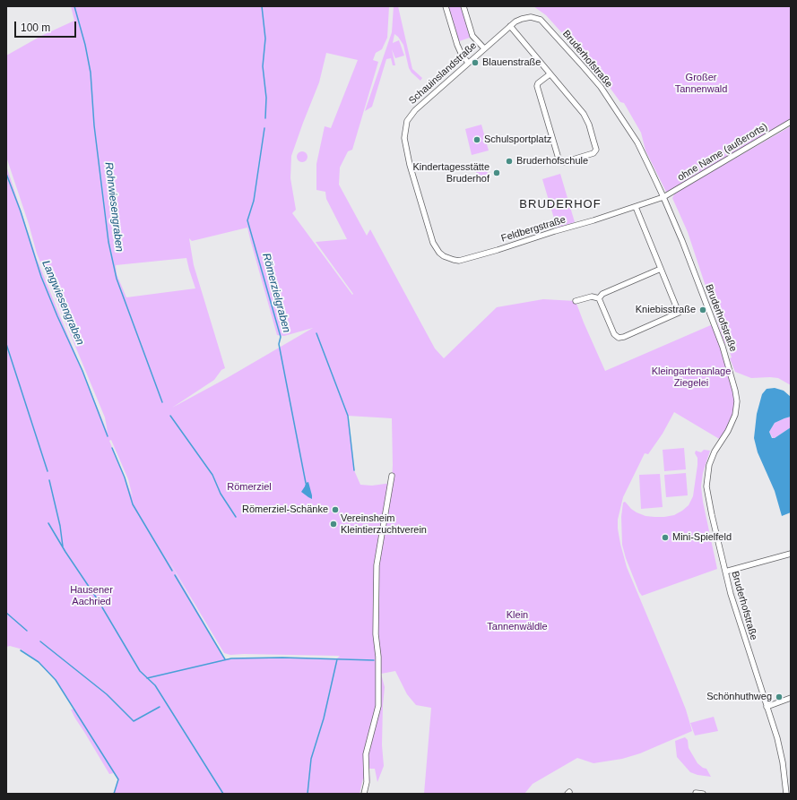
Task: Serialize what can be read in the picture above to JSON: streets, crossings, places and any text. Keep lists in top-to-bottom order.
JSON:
{
  "streets": {
    "street": [
      "Bruderhofstraße",
      "Schauinslandstraße",
      "ohne Name (außerorts)",
      "Feldbergstraße"
    ]
  },
  "crossings": [
    ["Bruderhofstraße", "Schauinslandstraße"],
    ["Bruderhofstraße", "ohne Name (außerorts)"],
    ["Bruderhofstraße", "Feldbergstraße"],
    ["Schauinslandstraße", "Feldbergstraße"],
    ["ohne Name (außerorts)", "Feldbergstraße"]
  ],
  "districts": ["BRUDERHOF"],
  "water": ["Rohrwiesengraben", "Römerzielgraben", "Langwiesengraben"],
  "parks": [
    "Großer Tannenwald",
    "Kleingartenanlage Ziegelei",
    "Römerziel",
    "Hausener Aachried",
    "Klein Tannenwäldle"
  ],
  "places": [
    "Blauenstraße",
    "Schulsportplatz",
    "Bruderhofschule",
    "Kindertagesstätte Bruderhof",
    "Kniebisstraße",
    "Römerziel-Schänke",
    "Vereinsheim Kleintierzuchtverein",
    "Mini-Spielfeld",
    "Schönhuthweg"
  ],
  "scale_bar": "100 m"
}
